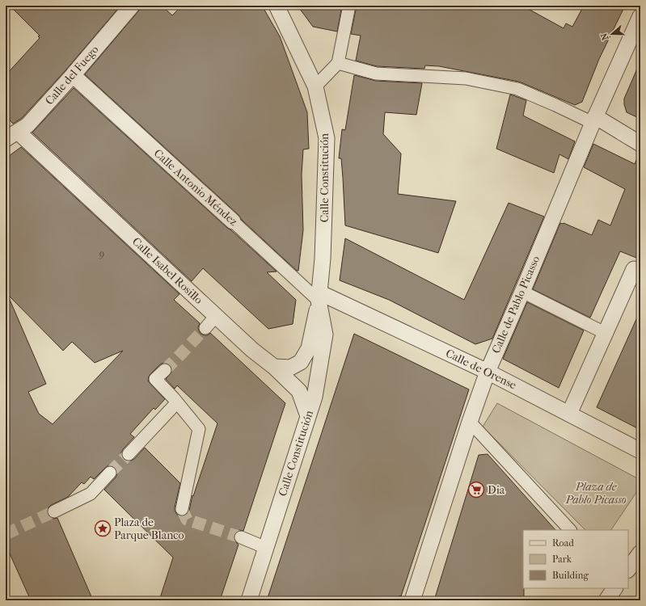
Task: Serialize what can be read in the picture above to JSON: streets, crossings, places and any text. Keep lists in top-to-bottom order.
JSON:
{
  "streets": {
    "street": [
      "Calle del Fuego",
      "Calle Constitución",
      "Calle Antonio Méndez",
      "Calle Isabel Rosillo",
      "Calle de Pablo Picasso",
      "Calle de Orense"
    ]
  },
  "crossings": [
    ["Calle del Fuego", "Calle Antonio Méndez"],
    ["Calle del Fuego", "Calle Isabel Rosillo"],
    ["Calle Constitución", "Calle Antonio Méndez"],
    ["Calle Constitución", "Calle Isabel Rosillo"],
    ["Calle Constitución", "Calle de Orense"],
    ["Calle Antonio Méndez", "Calle de Orense"],
    ["Calle de Pablo Picasso", "Calle de Orense"]
  ],
  "parks": ["Plaza de Pablo Picasso"],
  "places": {
    "supermarket": ["Dia"],
    "place": ["Plaza de Parque Blanco"]
  },
  "house_numbers": ["9"],
  "legend": ["Road", "Park", "Building"],
  "north": "left"
}
